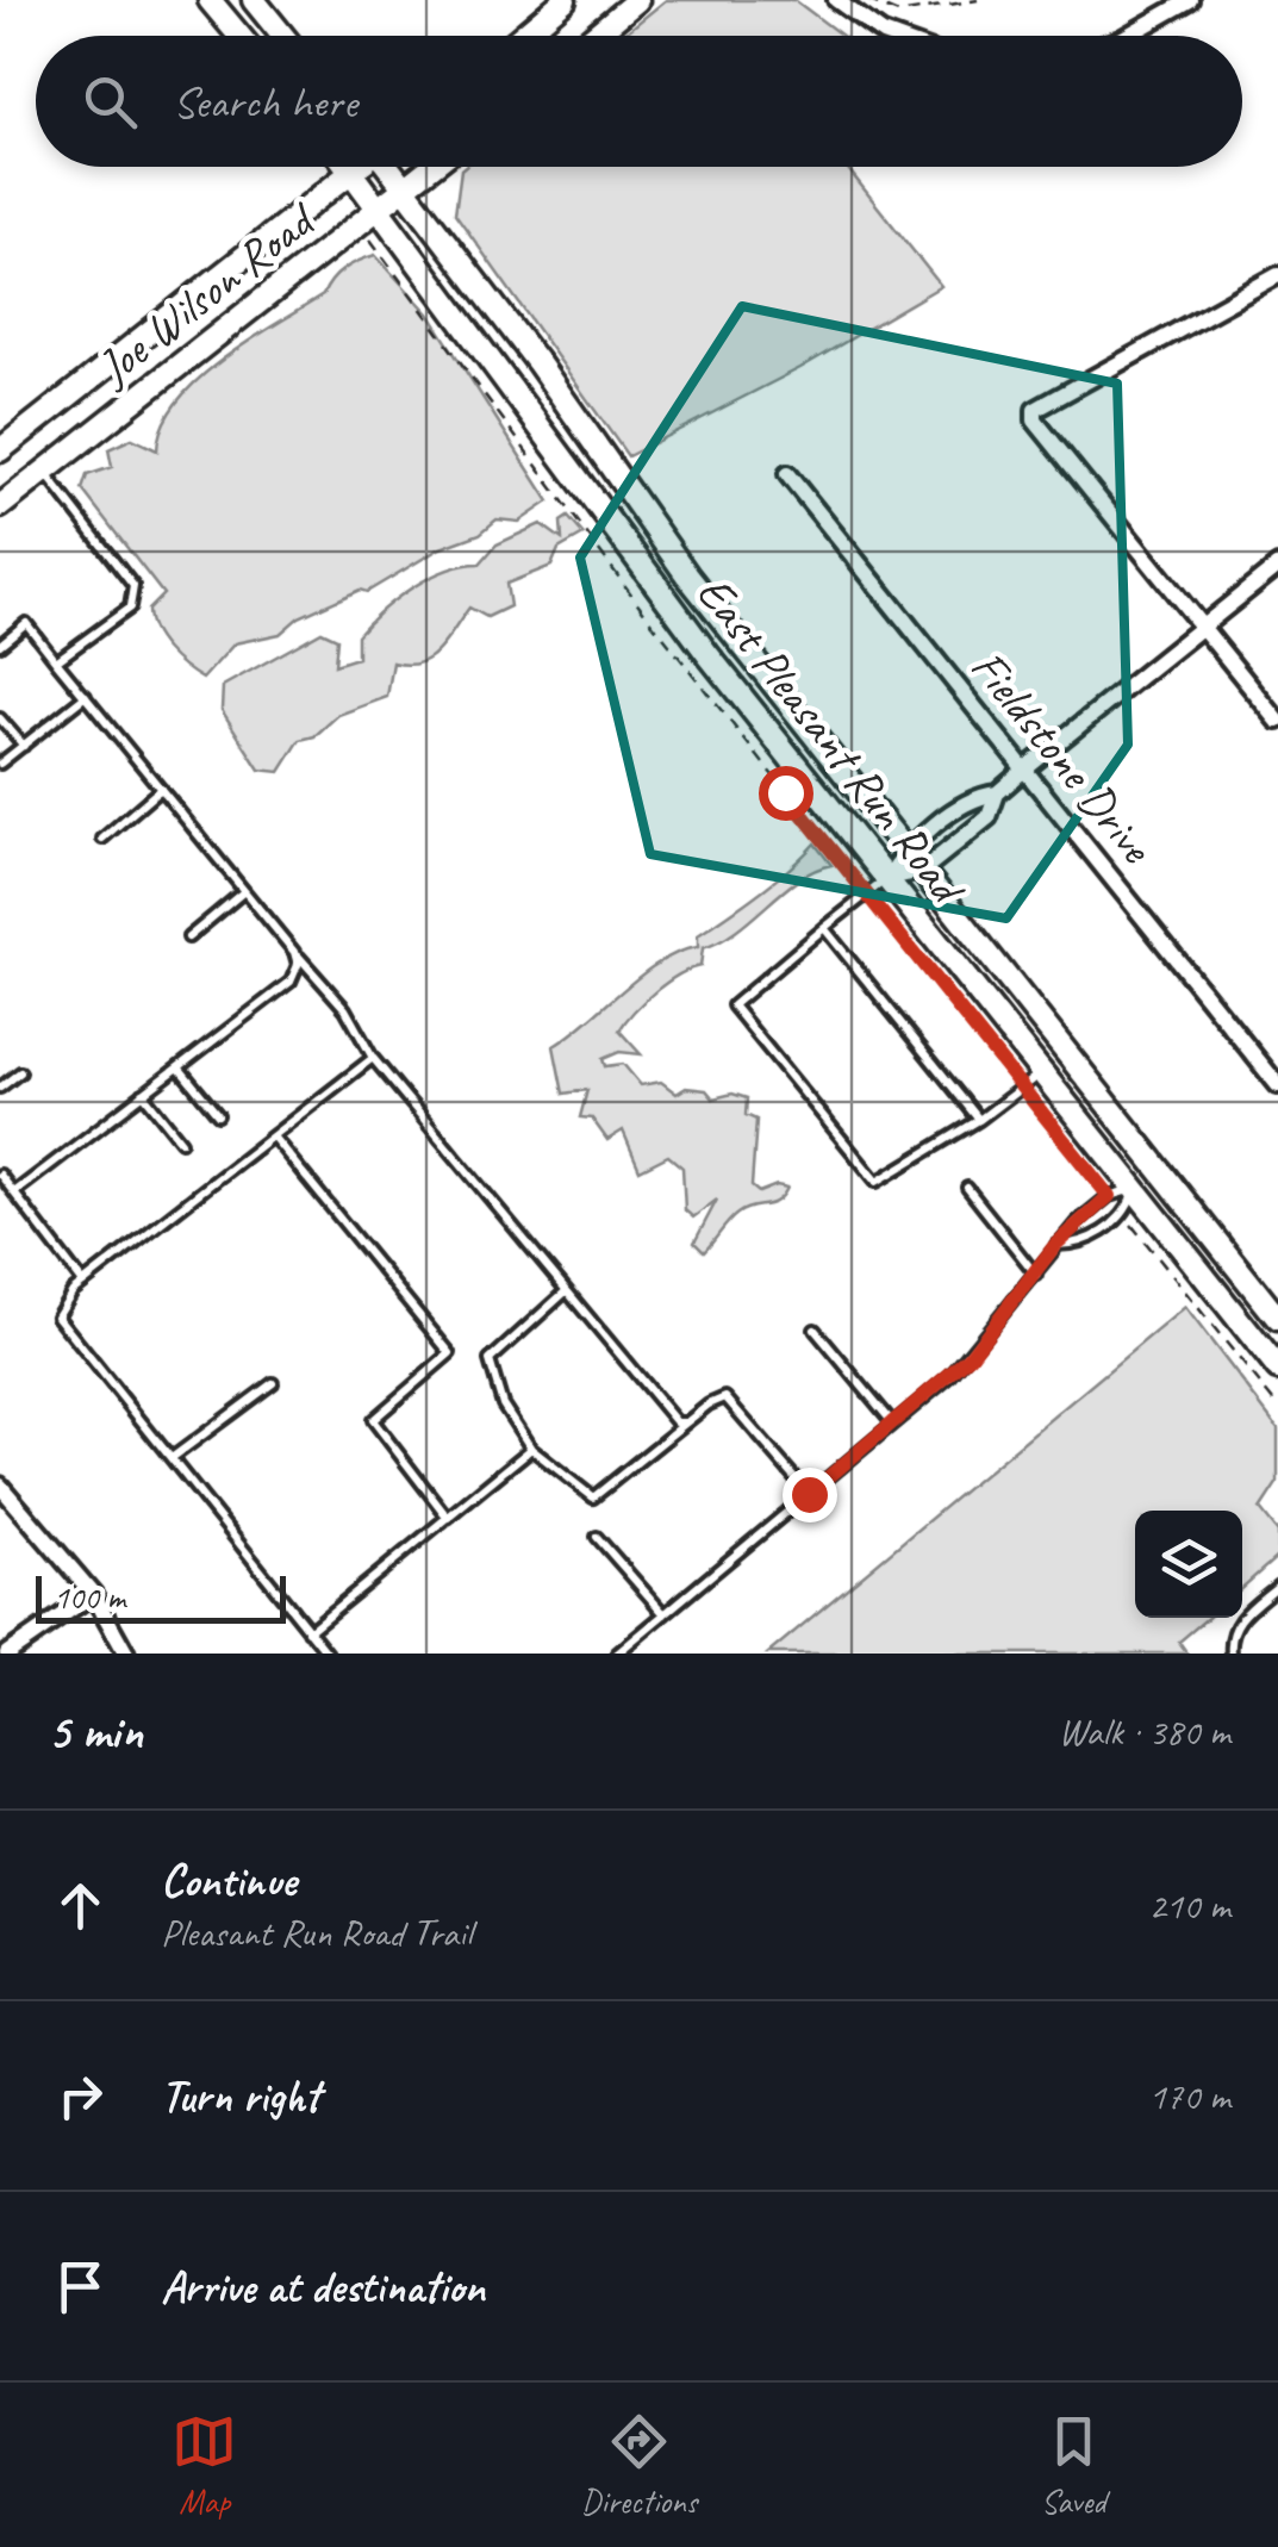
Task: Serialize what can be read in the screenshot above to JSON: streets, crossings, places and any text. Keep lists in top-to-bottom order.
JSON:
{
  "streets": {
    "main road": ["Joe Wilson Road", "East Pleasant Run Road"],
    "street": ["Fieldstone Drive"]
  },
  "crossings": [
    ["Joe Wilson Road", "East Pleasant Run Road"]
  ],
  "scale_bar": "100 m",
  "page": {
    "search": "Search here",
    "scale": "100 m",
    "heading": ["5 min", "Walk · 380 m"],
    "list": [
      ["Continue", "Pleasant Run Road Trail", "210 m"],
      ["Turn right", "170 m"],
      "Arrive at destination"
    ],
    "nav": ["Map", "Directions", "Saved"]
  }
}
